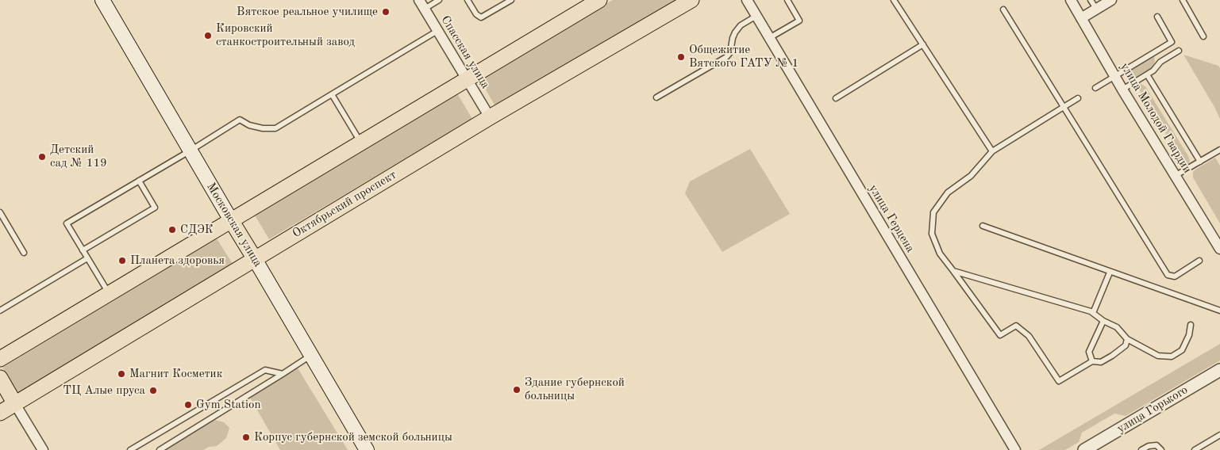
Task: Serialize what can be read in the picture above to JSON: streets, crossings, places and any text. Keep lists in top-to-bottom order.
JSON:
{
  "streets": {
    "main road": ["Октябрьский проспект", "Московская улица"],
    "street": [
      "Спасская улица",
      "улица Молодой Гвардии",
      "улица Герцена",
      "улица Горького"
    ]
  },
  "crossings": [
    ["Спасская улица", "Октябрьский проспект"],
    ["Октябрьский проспект", "Московская улица"]
  ],
  "places": [
    "Вятское реальное училище",
    "Кировский станкостроительный завод",
    "Общежитие Вятского ГАТУ № 1",
    "Детский сад № 119",
    "СДЭК",
    "Планета здоровья",
    "Магнит Косметик",
    "Здание губернской больницы",
    "ТЦ Алые пруса",
    "Gym Station",
    "Корпус губернской земской больницы"
  ]
}
